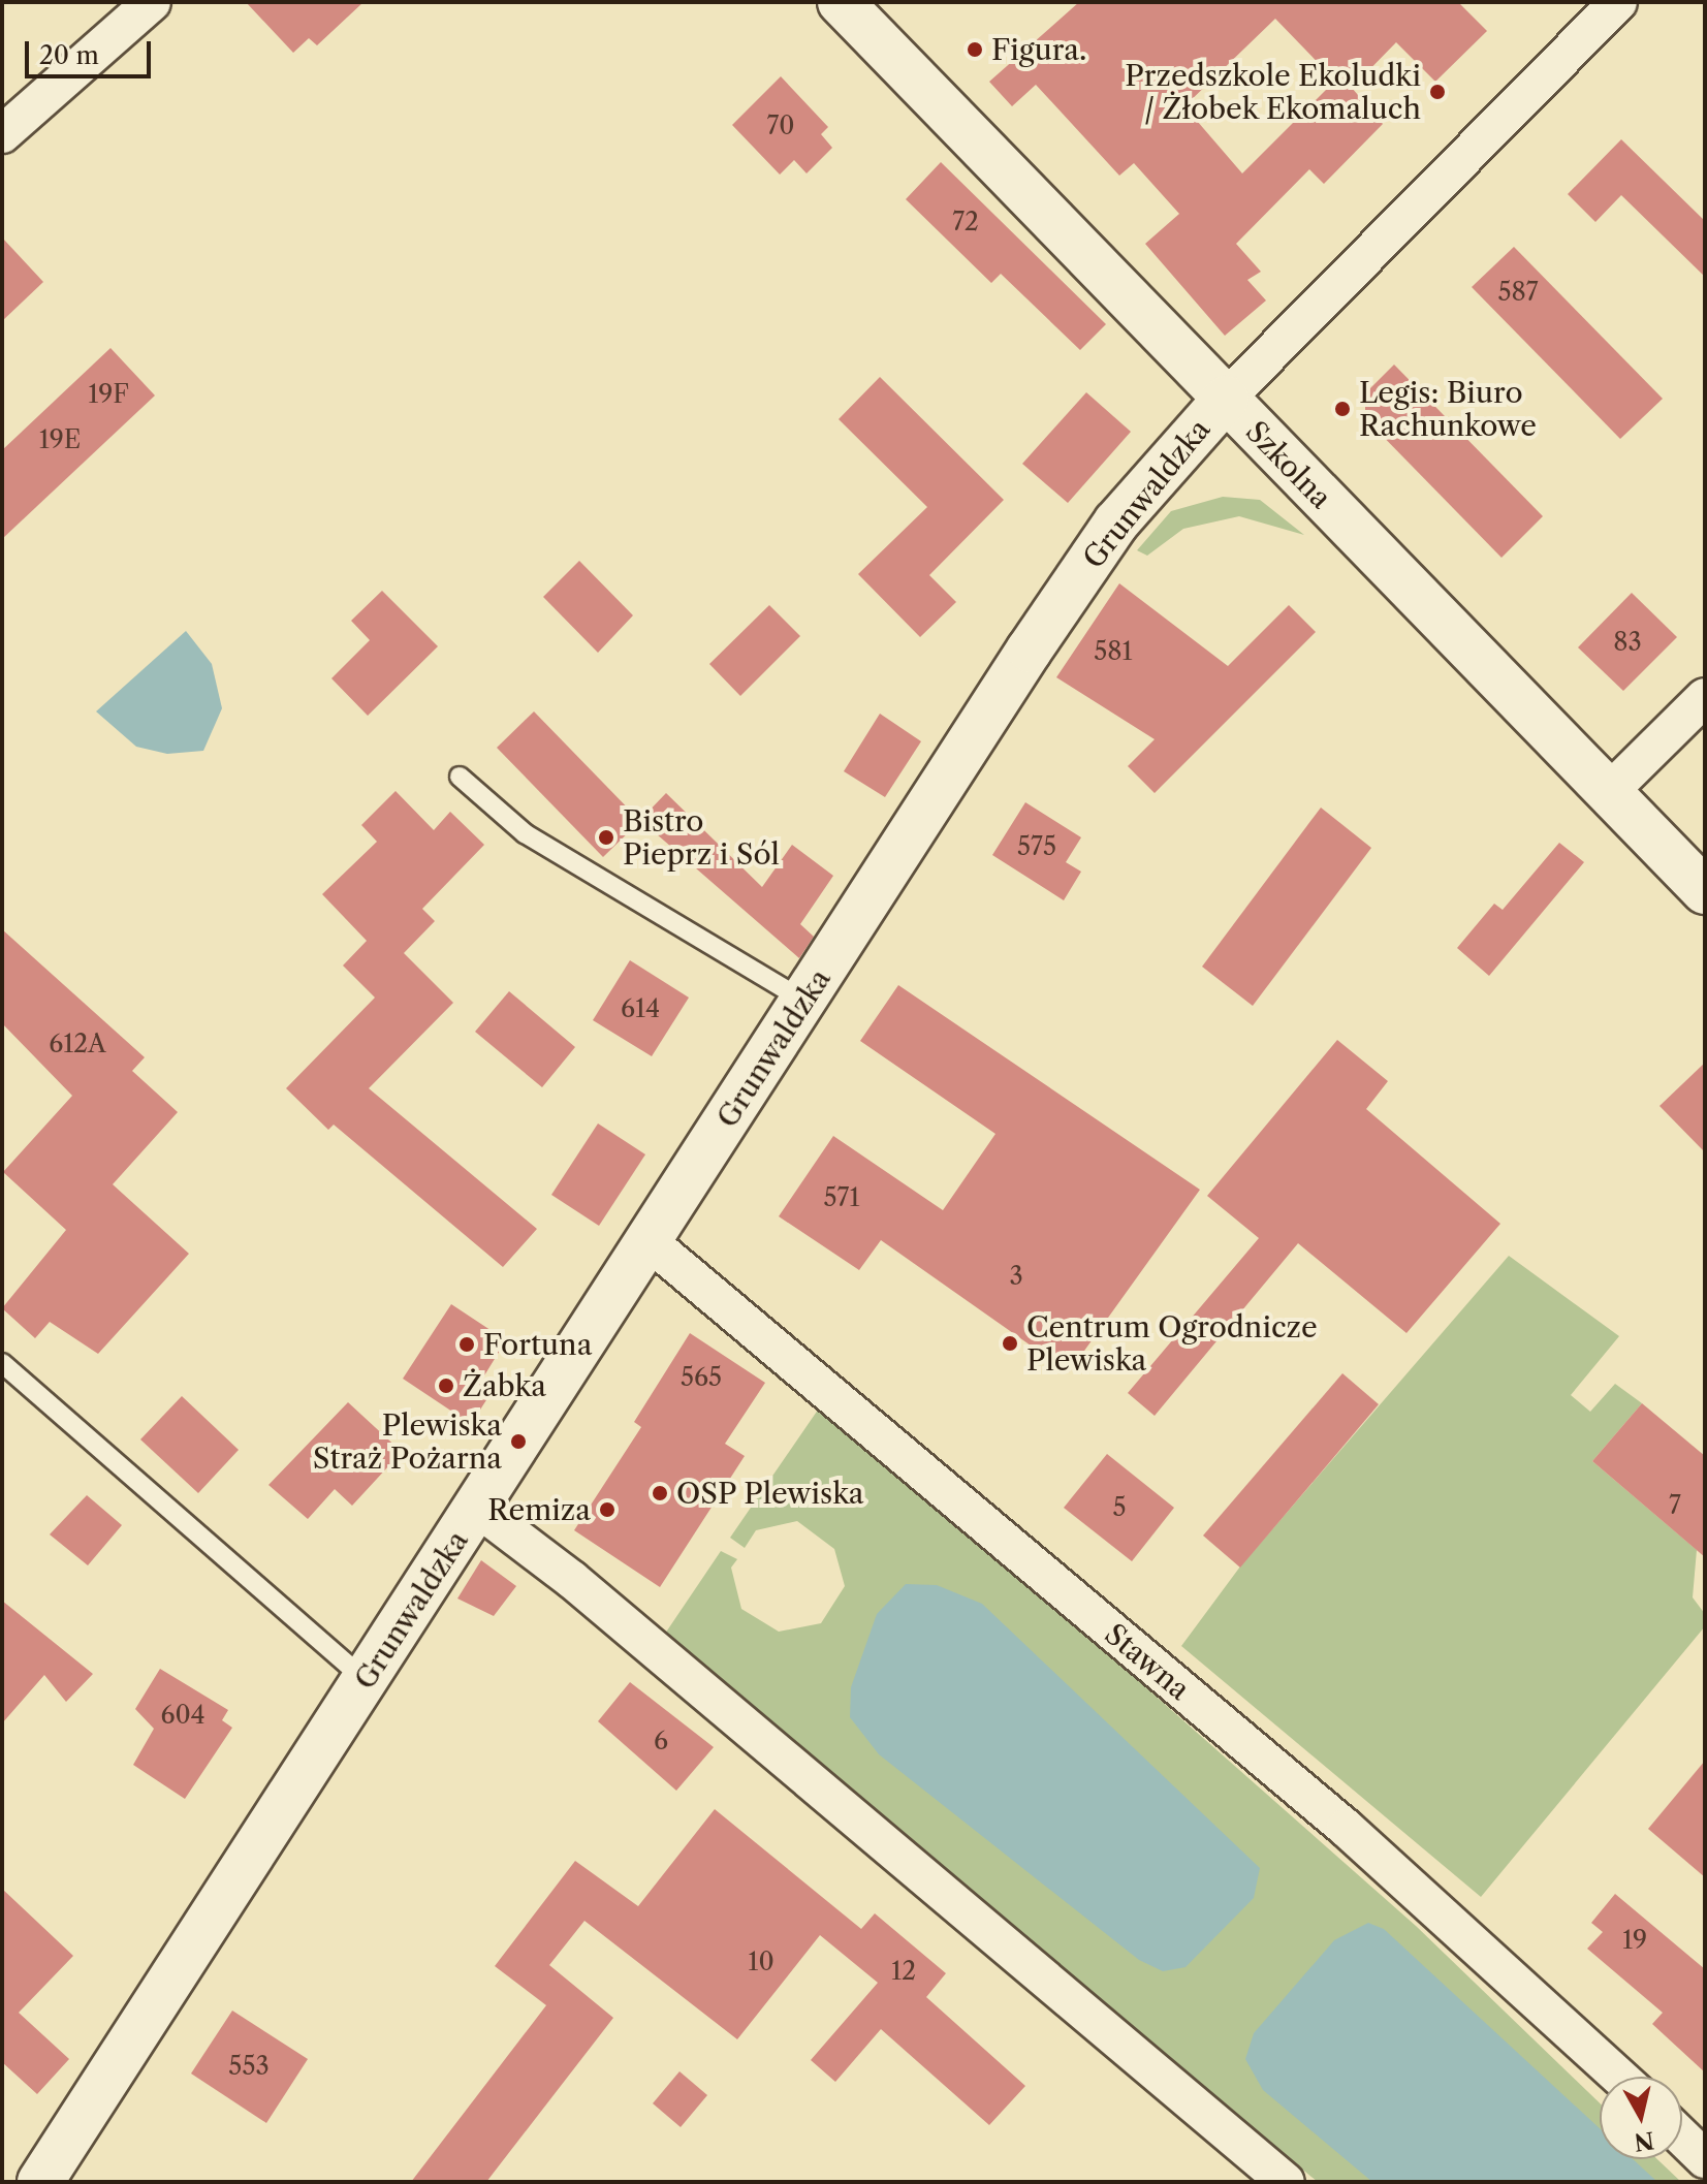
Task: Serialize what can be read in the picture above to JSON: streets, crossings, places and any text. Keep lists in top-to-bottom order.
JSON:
{
  "streets": {
    "street": ["Szkolna", "Grunwaldzka", "Stawna"]
  },
  "crossings": [
    ["Szkolna", "Grunwaldzka"],
    ["Grunwaldzka", "Stawna"]
  ],
  "places": [
    "Figura.",
    "Przedszkole Ekoludki / Żłobek Ekomaluch",
    "Legis: Biuro Rachunkowe",
    "Bistro Pieprz i Sól",
    "Centrum Ogrodnicze Plewiska",
    "Fortuna",
    "Żabka",
    "Plewiska Straż Pożarna",
    "OSP Plewiska",
    "Remiza"
  ],
  "house_numbers": [
    "70",
    "72",
    "587",
    "19F",
    "19E",
    "83",
    "581",
    "575",
    "614",
    "612A",
    "571",
    "3",
    "565",
    "7",
    "5",
    "604",
    "6",
    "19",
    "10",
    "12",
    "553"
  ],
  "scale_bar": "20 m",
  "north": "bottom"
}
